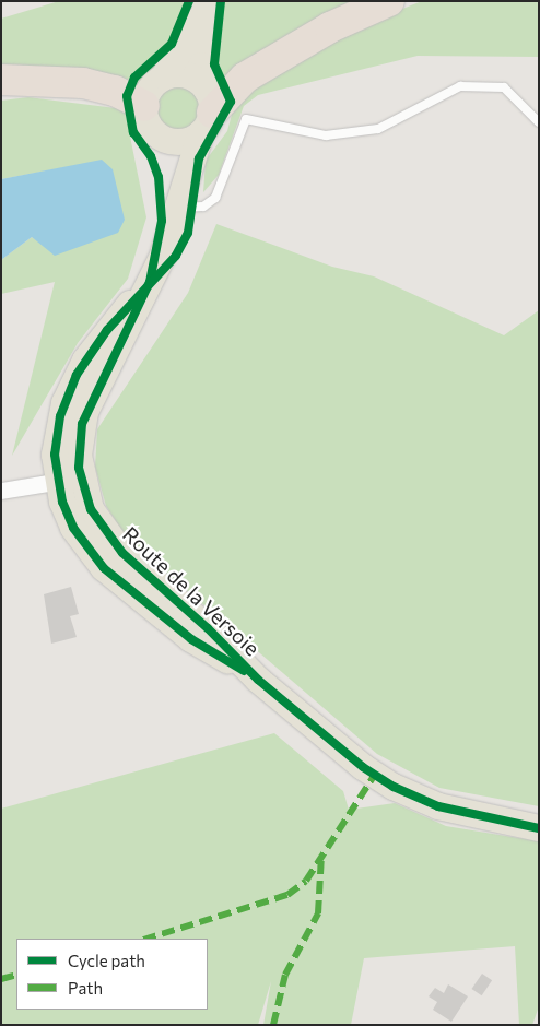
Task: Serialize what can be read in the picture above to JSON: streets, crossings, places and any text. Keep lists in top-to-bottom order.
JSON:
{
  "streets": {
    "main road": ["Route de la Versoie"]
  },
  "legend": ["Cycle path", "Path"]
}
